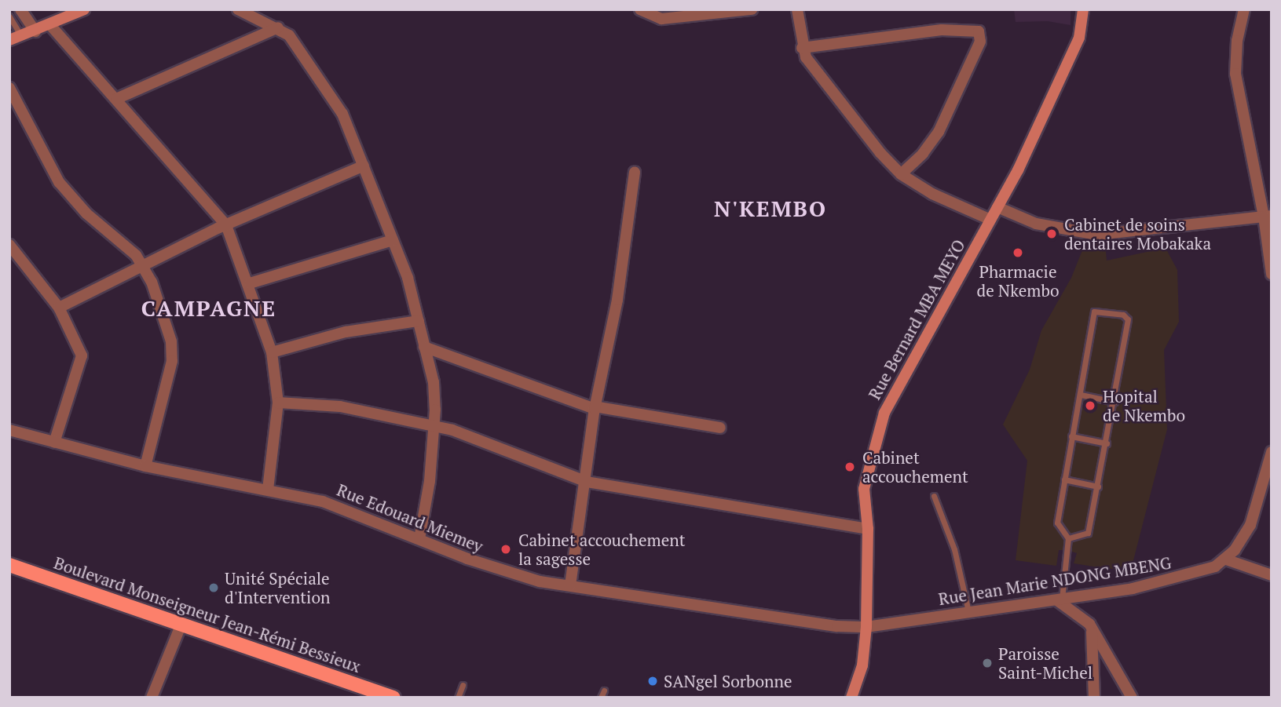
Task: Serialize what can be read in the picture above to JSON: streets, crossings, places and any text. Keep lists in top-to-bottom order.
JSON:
{
  "streets": {
    "main road": ["Rue Bernard MBA MEYO", "Boulevard Monseigneur Jean-Rémi Bessieux"],
    "street": ["Rue Edouard Miemey", "Rue Jean Marie NDONG MBENG"]
  },
  "crossings": [
    ["Rue Bernard MBA MEYO", "Rue Edouard Miemey"],
    ["Rue Bernard MBA MEYO", "Rue Jean Marie NDONG MBENG"],
    ["Rue Edouard Miemey", "Rue Jean Marie NDONG MBENG"]
  ],
  "districts": ["N'KEMBO", "CAMPAGNE"],
  "places": [
    "Cabinet de soins dentaires Mobakaka",
    "Pharmacie de Nkembo",
    "Hopital de Nkembo",
    "Cabinet accouchement",
    "Cabinet accouchement la sagesse",
    "Unité Spéciale d'Intervention",
    "Paroisse Saint-Michel",
    "SANgel Sorbonne"
  ]
}
